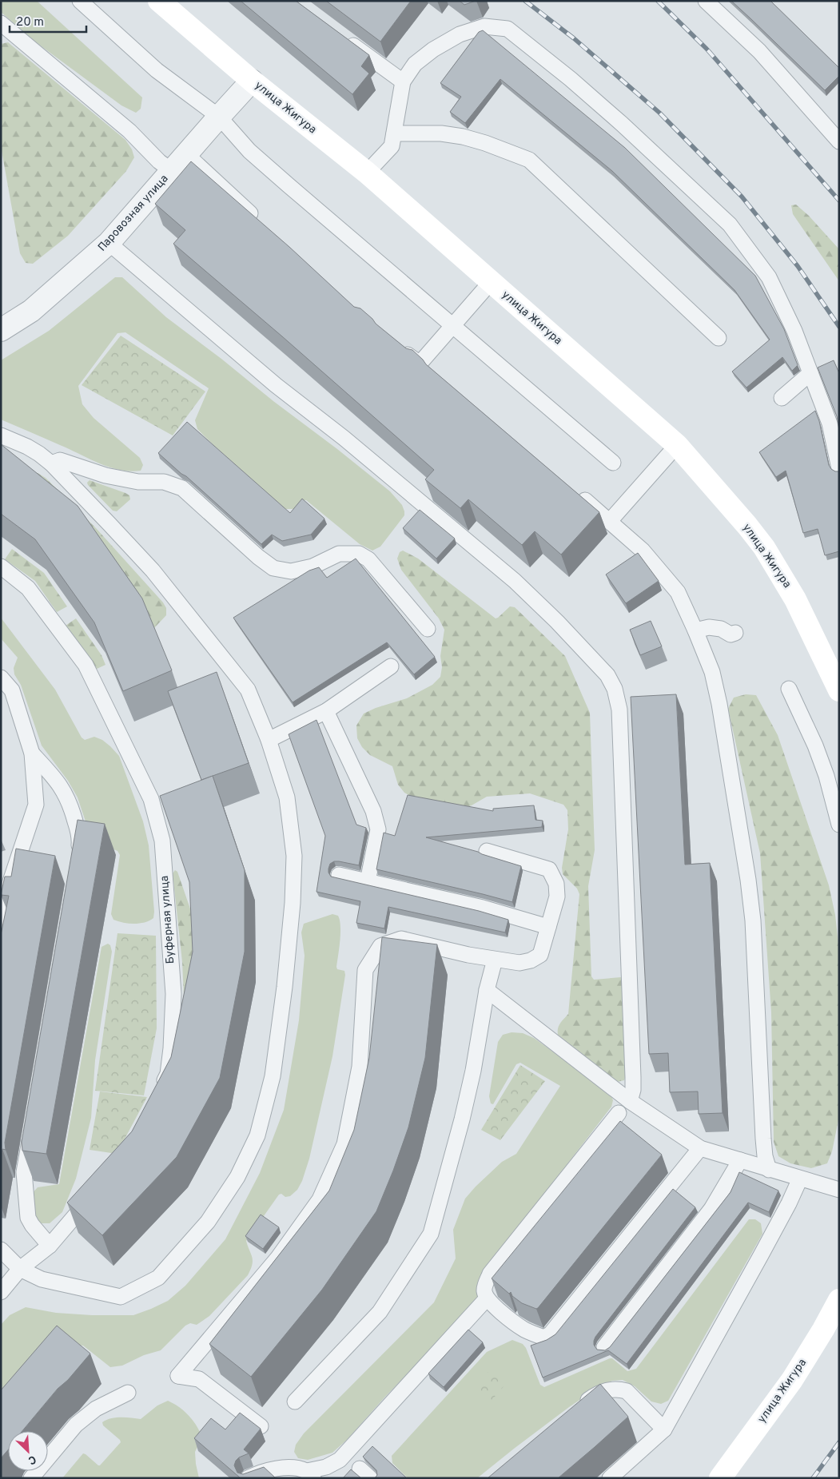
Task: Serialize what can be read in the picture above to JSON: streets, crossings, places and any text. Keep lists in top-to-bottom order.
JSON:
{
  "streets": {
    "main road": ["улица Жигура"],
    "street": ["Паровозная улица"],
    "lane": ["Буферная улица"]
  },
  "crossings": [
    ["улица Жигура", "Паровозная улица"]
  ],
  "scale_bar": "20 m",
  "north": "bottom right"
}
